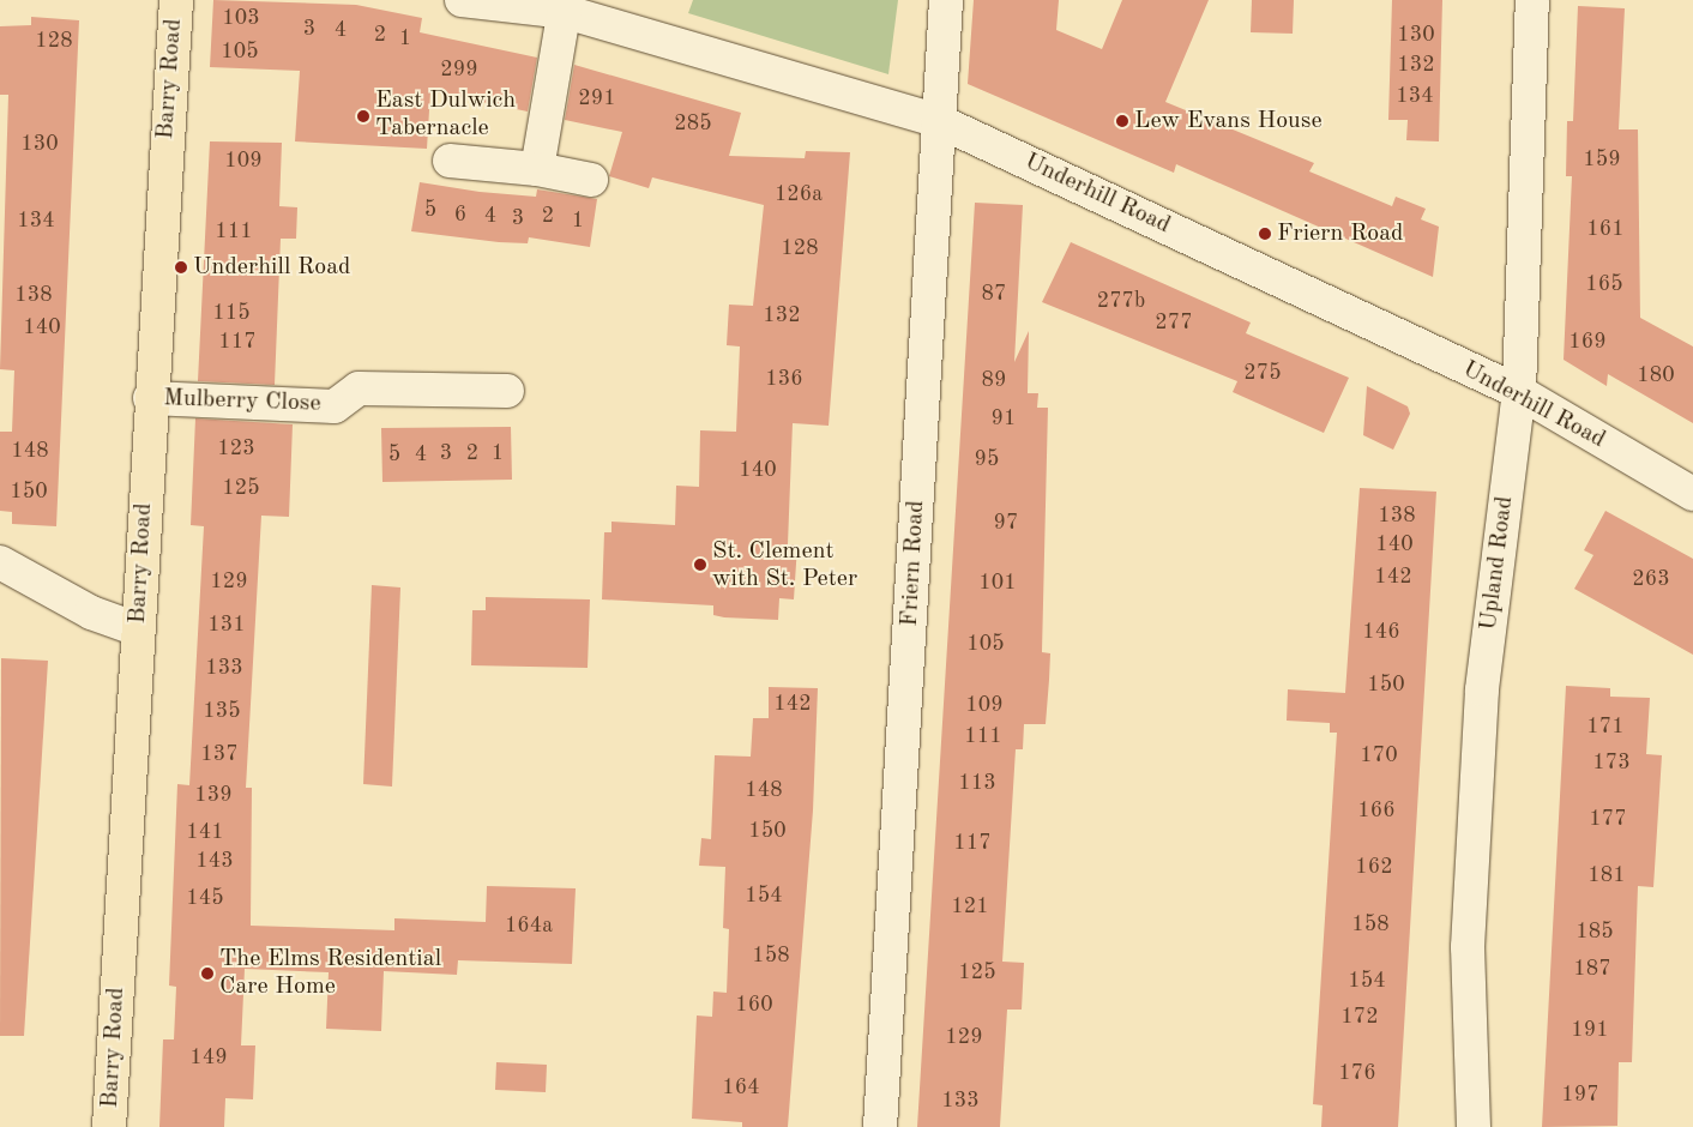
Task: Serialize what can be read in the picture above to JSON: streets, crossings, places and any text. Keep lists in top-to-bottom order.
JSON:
{
  "streets": {
    "main road": ["Barry Road"],
    "street": [
      "Underhill Road",
      "Mulberry Close",
      "Friern Road",
      "Upland Road"
    ]
  },
  "crossings": [
    ["Barry Road", "Mulberry Close"],
    ["Underhill Road", "Friern Road"],
    ["Underhill Road", "Upland Road"]
  ],
  "places": [
    "East Dulwich Tabernacle",
    "Lew Evans House",
    "Friern Road",
    "Underhill Road",
    "St. Clement with St. Peter",
    "The Elms Residential Care Home"
  ],
  "house_numbers": [
    "103",
    "3",
    "4",
    "2",
    "130",
    "1",
    "128",
    "105",
    "132",
    "299",
    "134",
    "291",
    "285",
    "130",
    "159",
    "109",
    "126a",
    "5",
    "6",
    "4",
    "2",
    "3",
    "134",
    "1",
    "161",
    "111",
    "128",
    "165",
    "87",
    "138",
    "277b",
    "115",
    "132",
    "277",
    "140",
    "117",
    "169",
    "275",
    "180",
    "136",
    "89",
    "91",
    "123",
    "148",
    "3",
    "2",
    "1",
    "5",
    "4",
    "95",
    "140",
    "125",
    "150",
    "138",
    "97",
    "140",
    "142",
    "263",
    "129",
    "101",
    "131",
    "146",
    "105",
    "133",
    "150",
    "142",
    "109",
    "135",
    "171",
    "111",
    "137",
    "170",
    "173",
    "113",
    "148",
    "139",
    "166",
    "177",
    "150",
    "141",
    "117",
    "143",
    "162",
    "181",
    "154",
    "145",
    "121",
    "158",
    "164a",
    "185",
    "158",
    "187",
    "125",
    "154",
    "160",
    "172",
    "191",
    "129",
    "149",
    "176",
    "164",
    "197",
    "133"
  ]
}
